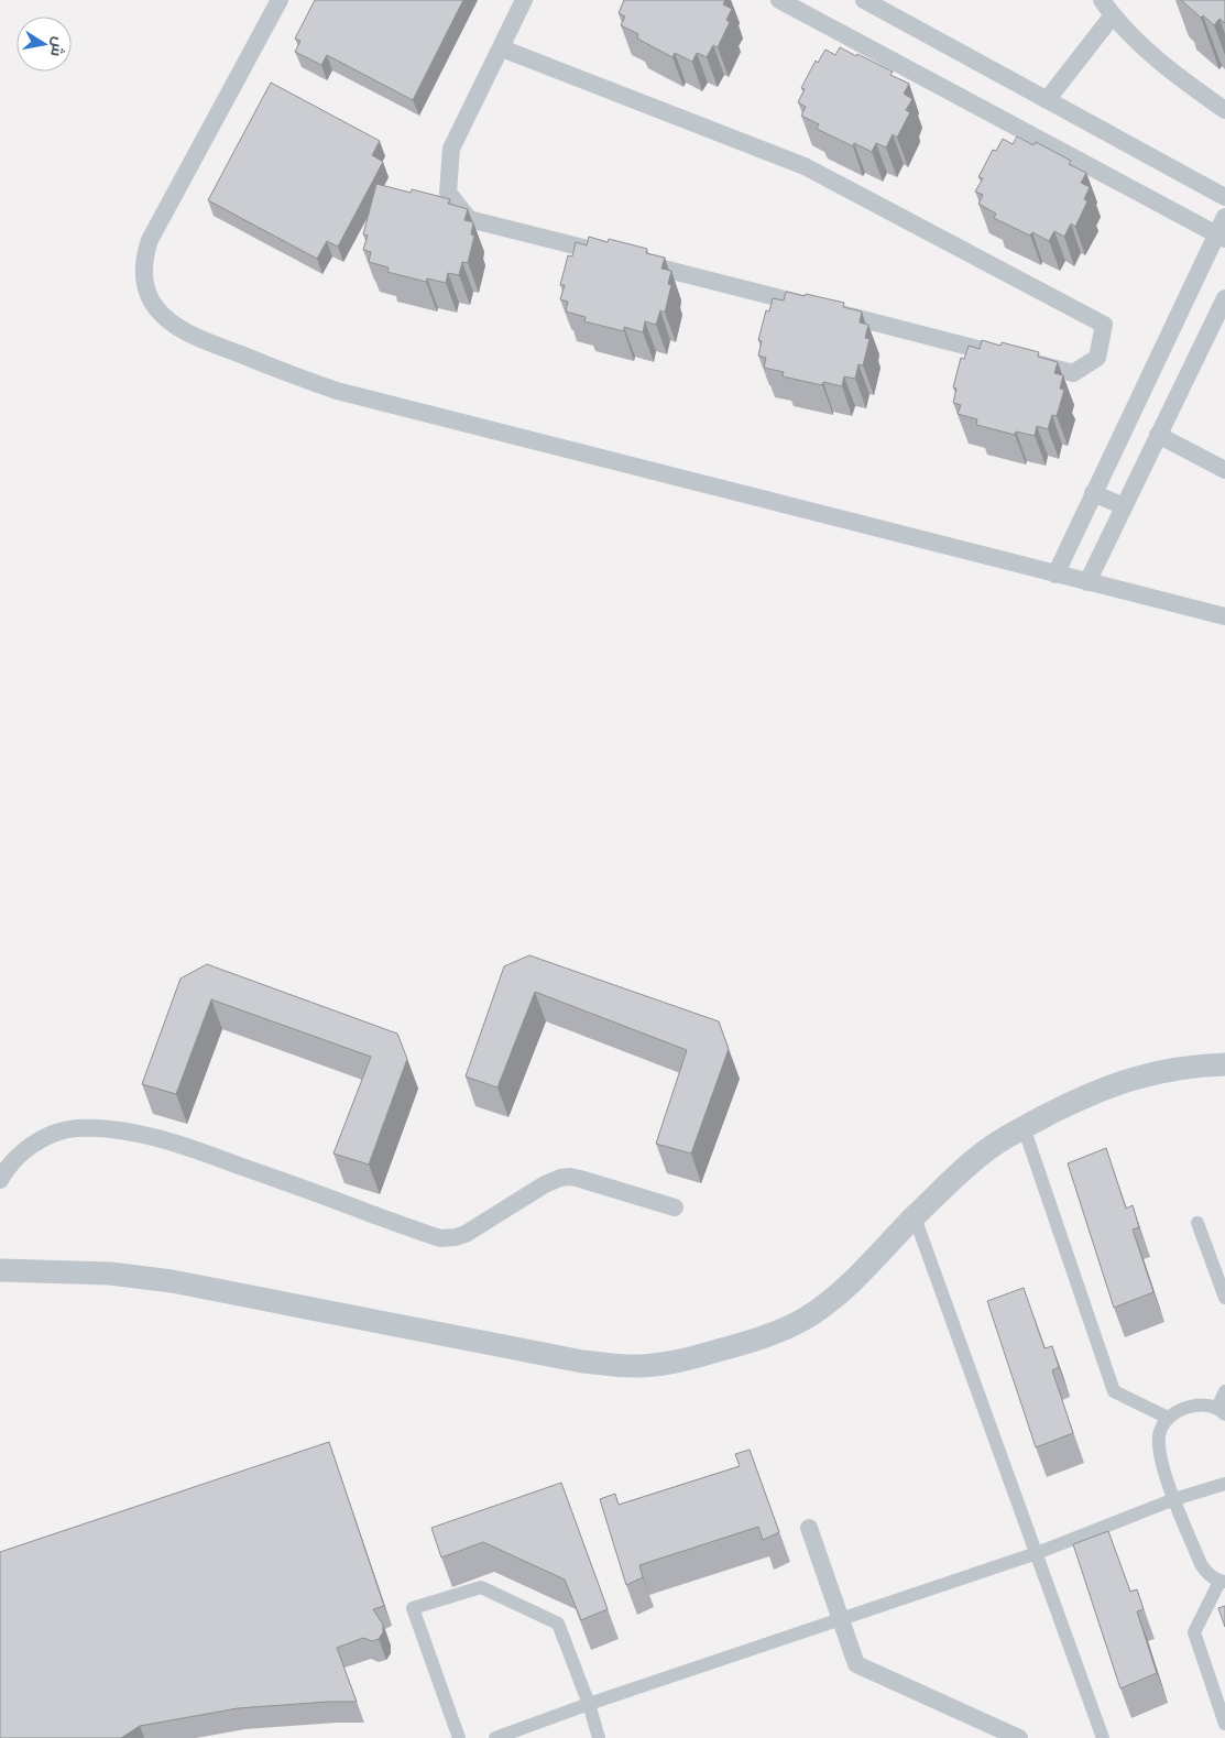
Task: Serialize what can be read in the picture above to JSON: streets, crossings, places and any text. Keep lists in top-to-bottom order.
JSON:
{
  "north": "right"
}
